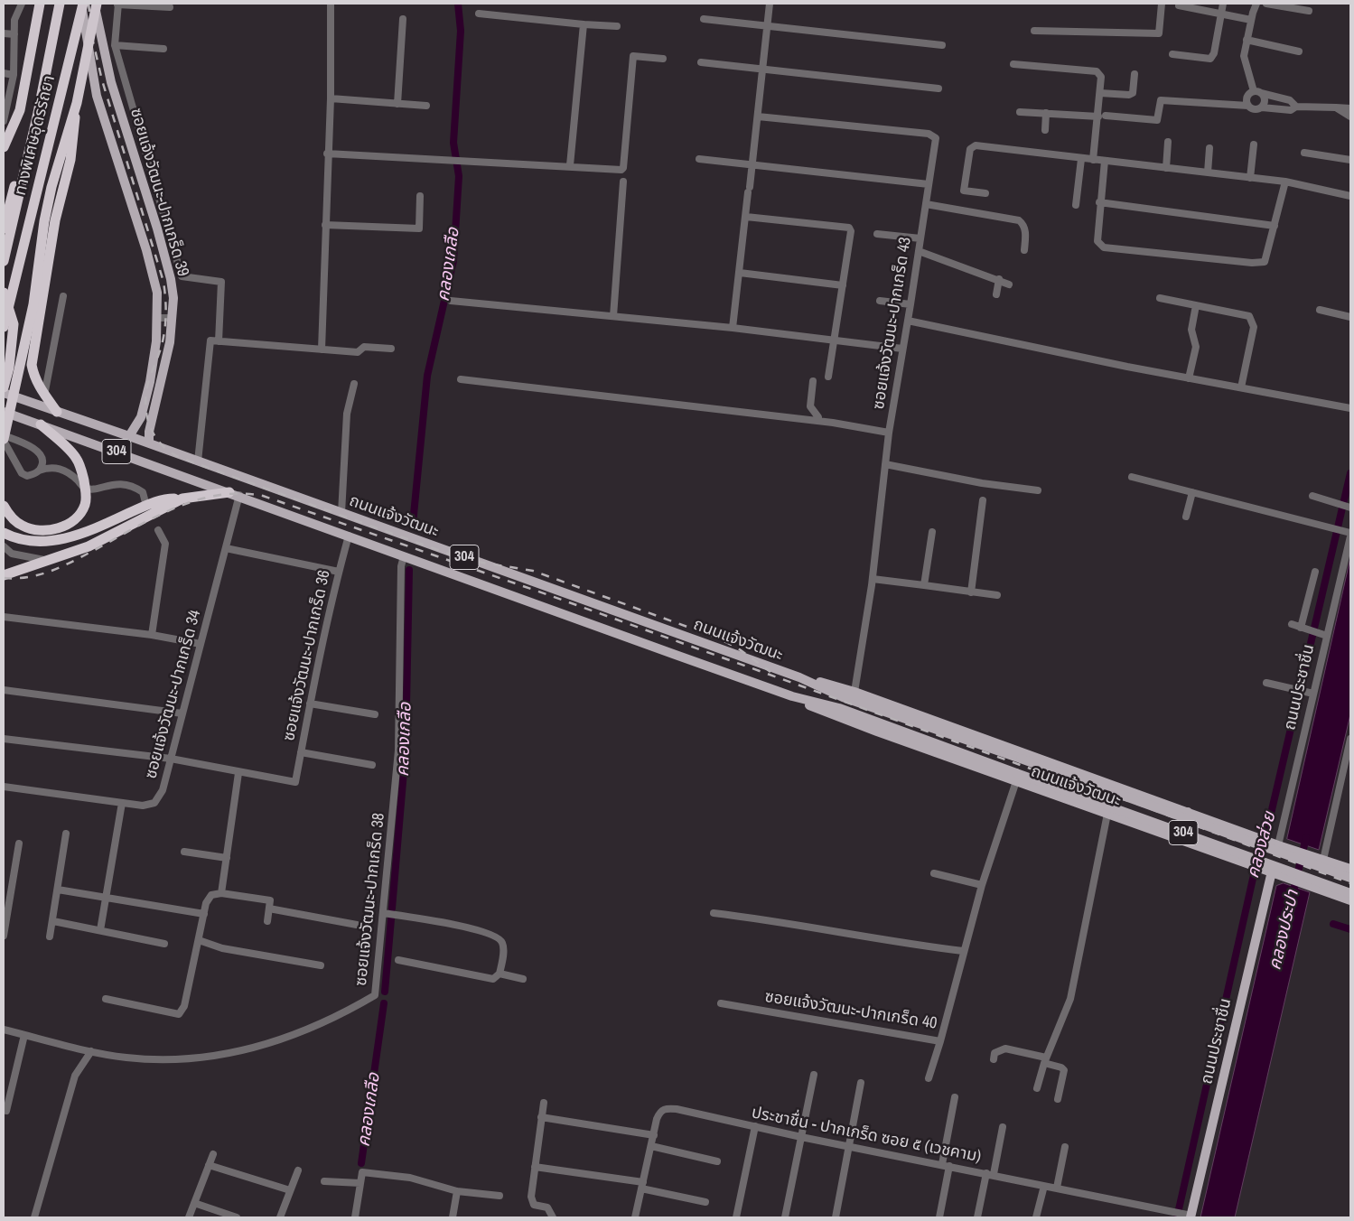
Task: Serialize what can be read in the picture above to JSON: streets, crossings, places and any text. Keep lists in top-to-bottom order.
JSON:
{
  "streets": {
    "highway": ["ทางพิเศษอุดรรัถยา"],
    "main road": [
      "ซอยแจ้งวัฒนะ-ปากเกร็ด 39",
      "304",
      "ถนนแจ้งวัฒนะ",
      "ถนนประชาชื่น"
    ],
    "street": [
      "ซอยแจ้งวัฒนะ-ปากเกร็ด 43",
      "ซอยแจ้งวัฒนะ-ปากเกร็ด 36",
      "ซอยแจ้งวัฒนะ-ปากเกร็ด 34",
      "ซอยแจ้งวัฒนะ-ปากเกร็ด 38",
      "ซอยแจ้งวัฒนะ-ปากเกร็ด 40",
      "ประชาชื่น - ปากเกร็ด ซอย ๕ (เวชคาม)"
    ]
  },
  "crossings": [
    ["ทางพิเศษอุดรรัถยา", "ซอยแจ้งวัฒนะ-ปากเกร็ด 39"],
    ["ซอยแจ้งวัฒนะ-ปากเกร็ด 39", "ถนนแจ้งวัฒนะ"],
    ["ซอยแจ้งวัฒนะ-ปากเกร็ด 43", "ถนนแจ้งวัฒนะ"],
    ["ถนนแจ้งวัฒนะ", "ซอยแจ้งวัฒนะ-ปากเกร็ด 36"],
    ["ถนนแจ้งวัฒนะ", "ถนนประชาชื่น"],
    ["ถนนแจ้งวัฒนะ", "ซอยแจ้งวัฒนะ-ปากเกร็ด 34"],
    ["ถนนแจ้งวัฒนะ", "ซอยแจ้งวัฒนะ-ปากเกร็ด 38"],
    ["ถนนแจ้งวัฒนะ", "ซอยแจ้งวัฒนะ-ปากเกร็ด 40"],
    ["ถนนประชาชื่น", "ประชาชื่น - ปากเกร็ด ซอย ๕ (เวชคาม)"]
  ],
  "water": ["คลองเกลือ", "คลองส่วย", "คลองประปา"]
}
